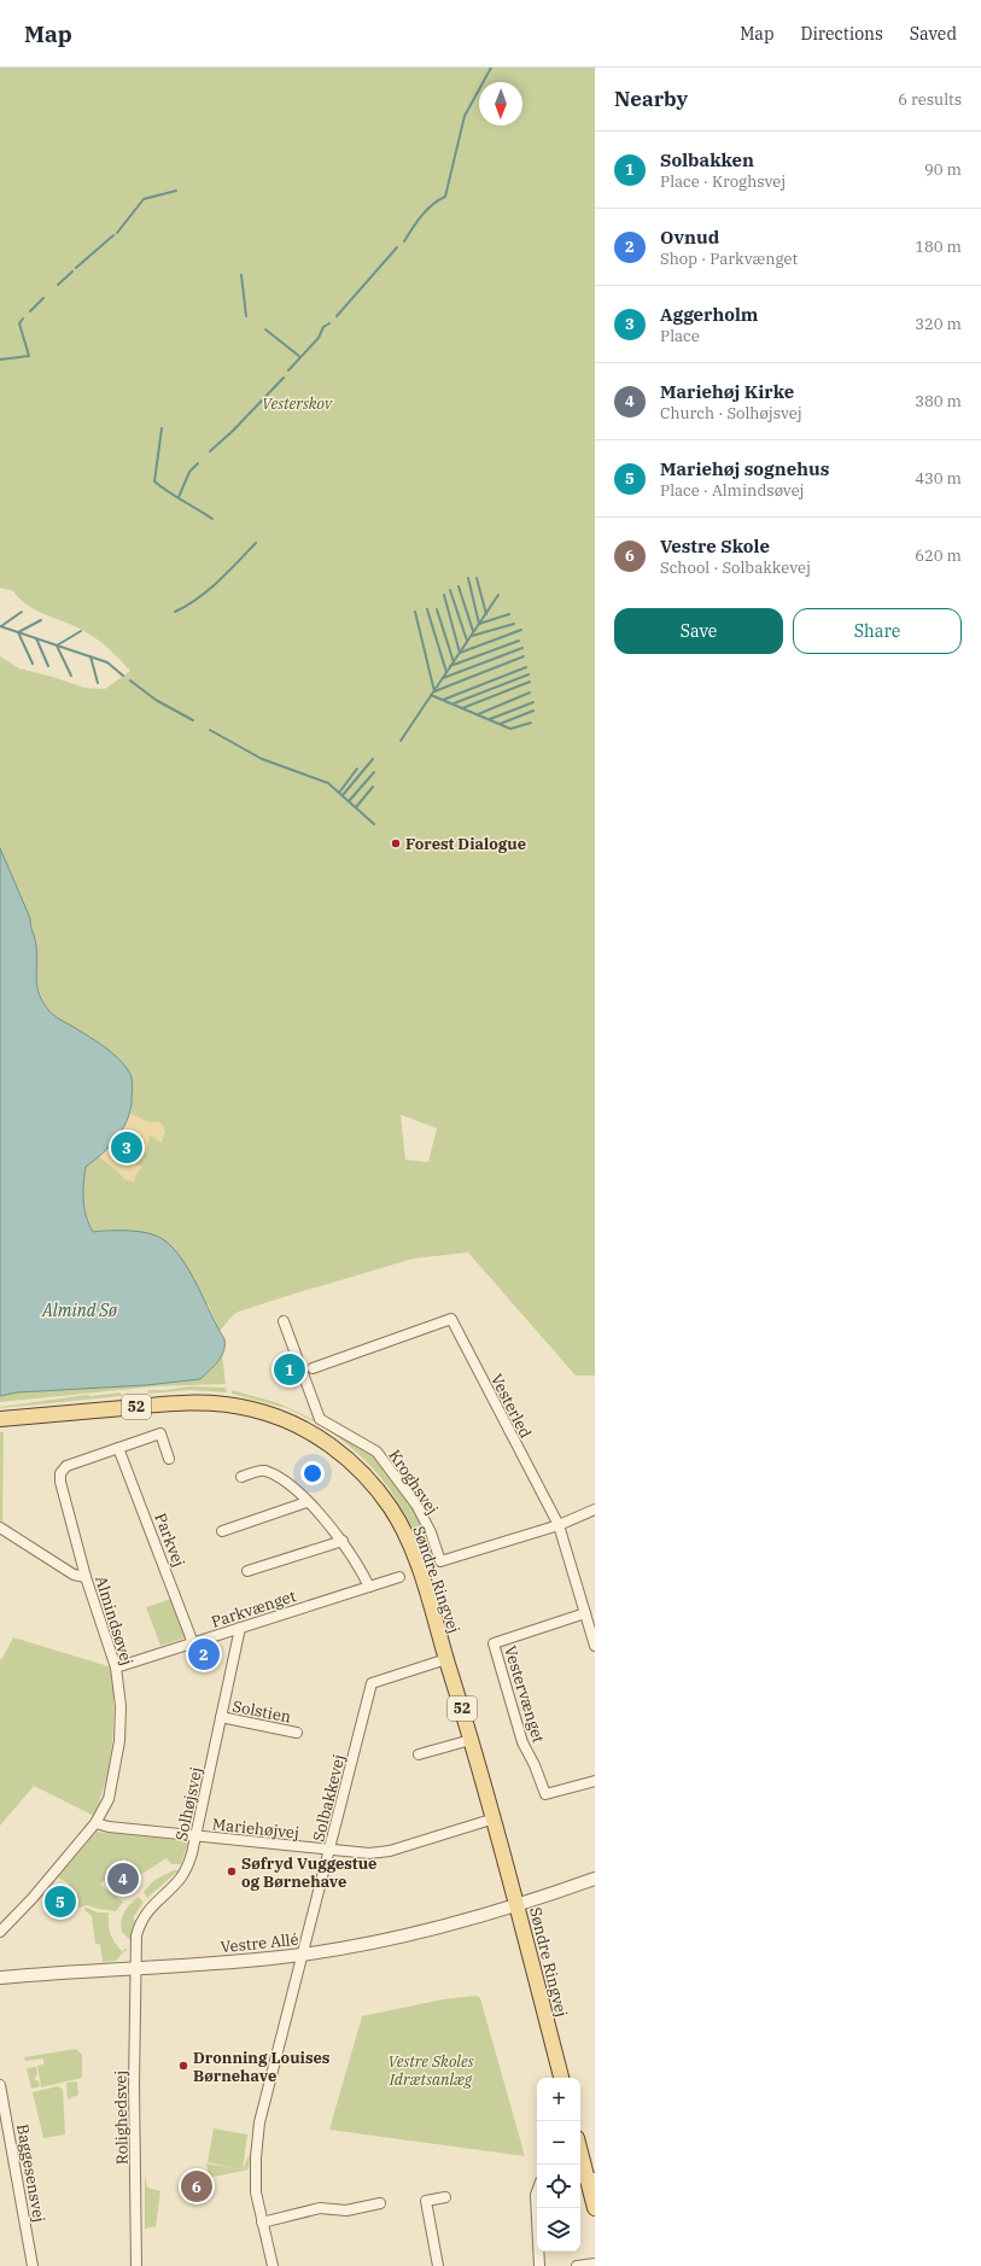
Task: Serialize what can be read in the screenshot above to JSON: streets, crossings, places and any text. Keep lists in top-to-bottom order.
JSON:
{
  "streets": {
    "main road": ["52", "Søndre Ringvej"],
    "street": [
      "Vesterled",
      "Kroghsvej",
      "Parkvej",
      "Parkvænget",
      "Almindsøvej",
      "Vestervænget",
      "Solstien",
      "Solbakkevej",
      "Solhøjsvej",
      "Mariehøjvej",
      "Vestre Allé",
      "Rolighedsvej",
      "Baggesensvej"
    ]
  },
  "crossings": [
    ["Vesterled", "Kroghsvej"],
    ["Vesterled", "Vestervænget"],
    ["Parkvej", "Parkvænget"],
    ["Parkvej", "Almindsøvej"],
    ["Søndre Ringvej", "Solbakkevej"],
    ["Søndre Ringvej", "Mariehøjvej"],
    ["Søndre Ringvej", "Vestre Allé"],
    ["Parkvænget", "Almindsøvej"],
    ["Parkvænget", "Solhøjsvej"],
    ["Almindsøvej", "Mariehøjvej"],
    ["Solstien", "Solhøjsvej"],
    ["Solbakkevej", "Mariehøjvej"],
    ["Solbakkevej", "Vestre Allé"],
    ["Solhøjsvej", "Mariehøjvej"],
    ["Solhøjsvej", "Vestre Allé"],
    ["Solhøjsvej", "Rolighedsvej"],
    ["Vestre Allé", "Rolighedsvej"]
  ],
  "water": ["Almind Sø"],
  "parks": ["Vesterskov", "Vestre Skoles Idrætsanlæg"],
  "places": ["Forest Dialogue", "Søfryd Vuggestue og Børnehave", "Dronning Louises Børnehave"],
  "north": "bottom",
  "page": {
    "header": "Map",
    "nav": ["Map", "Directions", "Saved"],
    "heading": ["Nearby", "6 results"],
    "list": [
      {
        "mark": "1",
        "name": "Solbakken",
        "note": "Place · Kroghsvej",
        "value": "90 m"
      },
      {
        "mark": "2",
        "name": "Ovnud",
        "note": "Shop · Parkvænget",
        "value": "180 m"
      },
      {
        "mark": "3",
        "name": "Aggerholm",
        "note": "Place",
        "value": "320 m"
      },
      {
        "mark": "4",
        "name": "Mariehøj Kirke",
        "note": "Church · Solhøjsvej",
        "value": "380 m"
      },
      {
        "mark": "5",
        "name": "Mariehøj sognehus",
        "note": "Place · Almindsøvej",
        "value": "430 m"
      },
      {
        "mark": "6",
        "name": "Vestre Skole",
        "note": "School · Solbakkevej",
        "value": "620 m"
      }
    ],
    "buttons": ["Save", "Share"],
    "pins": [
      "3",
      "1",
      "2",
      "4",
      "5",
      "6"
    ],
    "map_buttons": ["+", "−"]
  }
}
